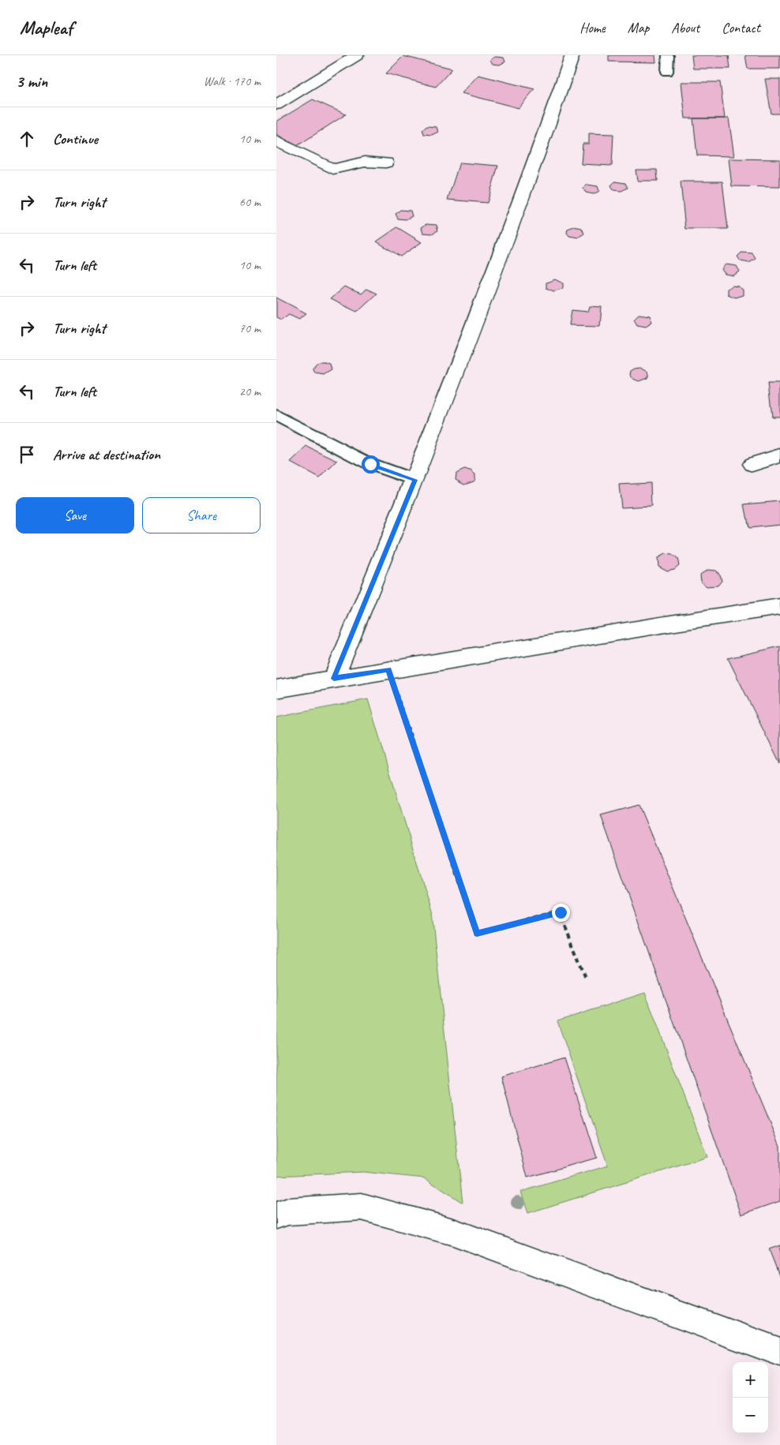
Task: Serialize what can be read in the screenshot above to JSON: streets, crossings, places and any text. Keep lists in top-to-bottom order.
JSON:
{
  "page": {
    "header": "Mapleaf",
    "nav": [
      "Home",
      "Map",
      "About",
      "Contact"
    ],
    "heading": ["3 min", "Walk · 170 m"],
    "list": [
      ["Continue", "10 m"],
      ["Turn right", "60 m"],
      ["Turn left", "10 m"],
      ["Turn right", "70 m"],
      ["Turn left", "20 m"],
      "Arrive at destination"
    ],
    "buttons": ["Save", "Share"],
    "map_buttons": ["+", "−"]
  }
}
